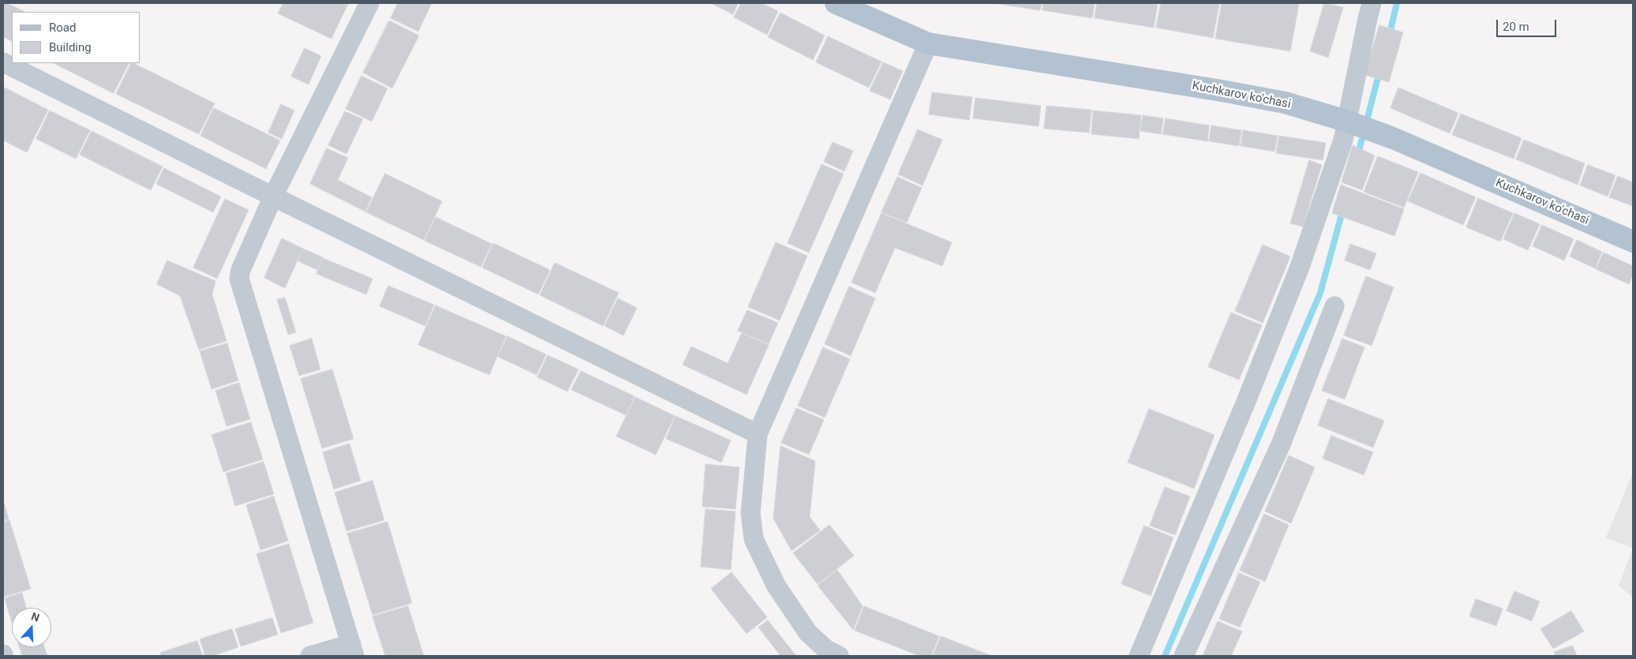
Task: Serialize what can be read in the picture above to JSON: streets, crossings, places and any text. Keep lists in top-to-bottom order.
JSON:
{
  "streets": {
    "main road": ["Kuchkarov ko'chasi"]
  },
  "legend": ["Road", "Building"],
  "scale_bar": "20 m",
  "north": "top"
}
